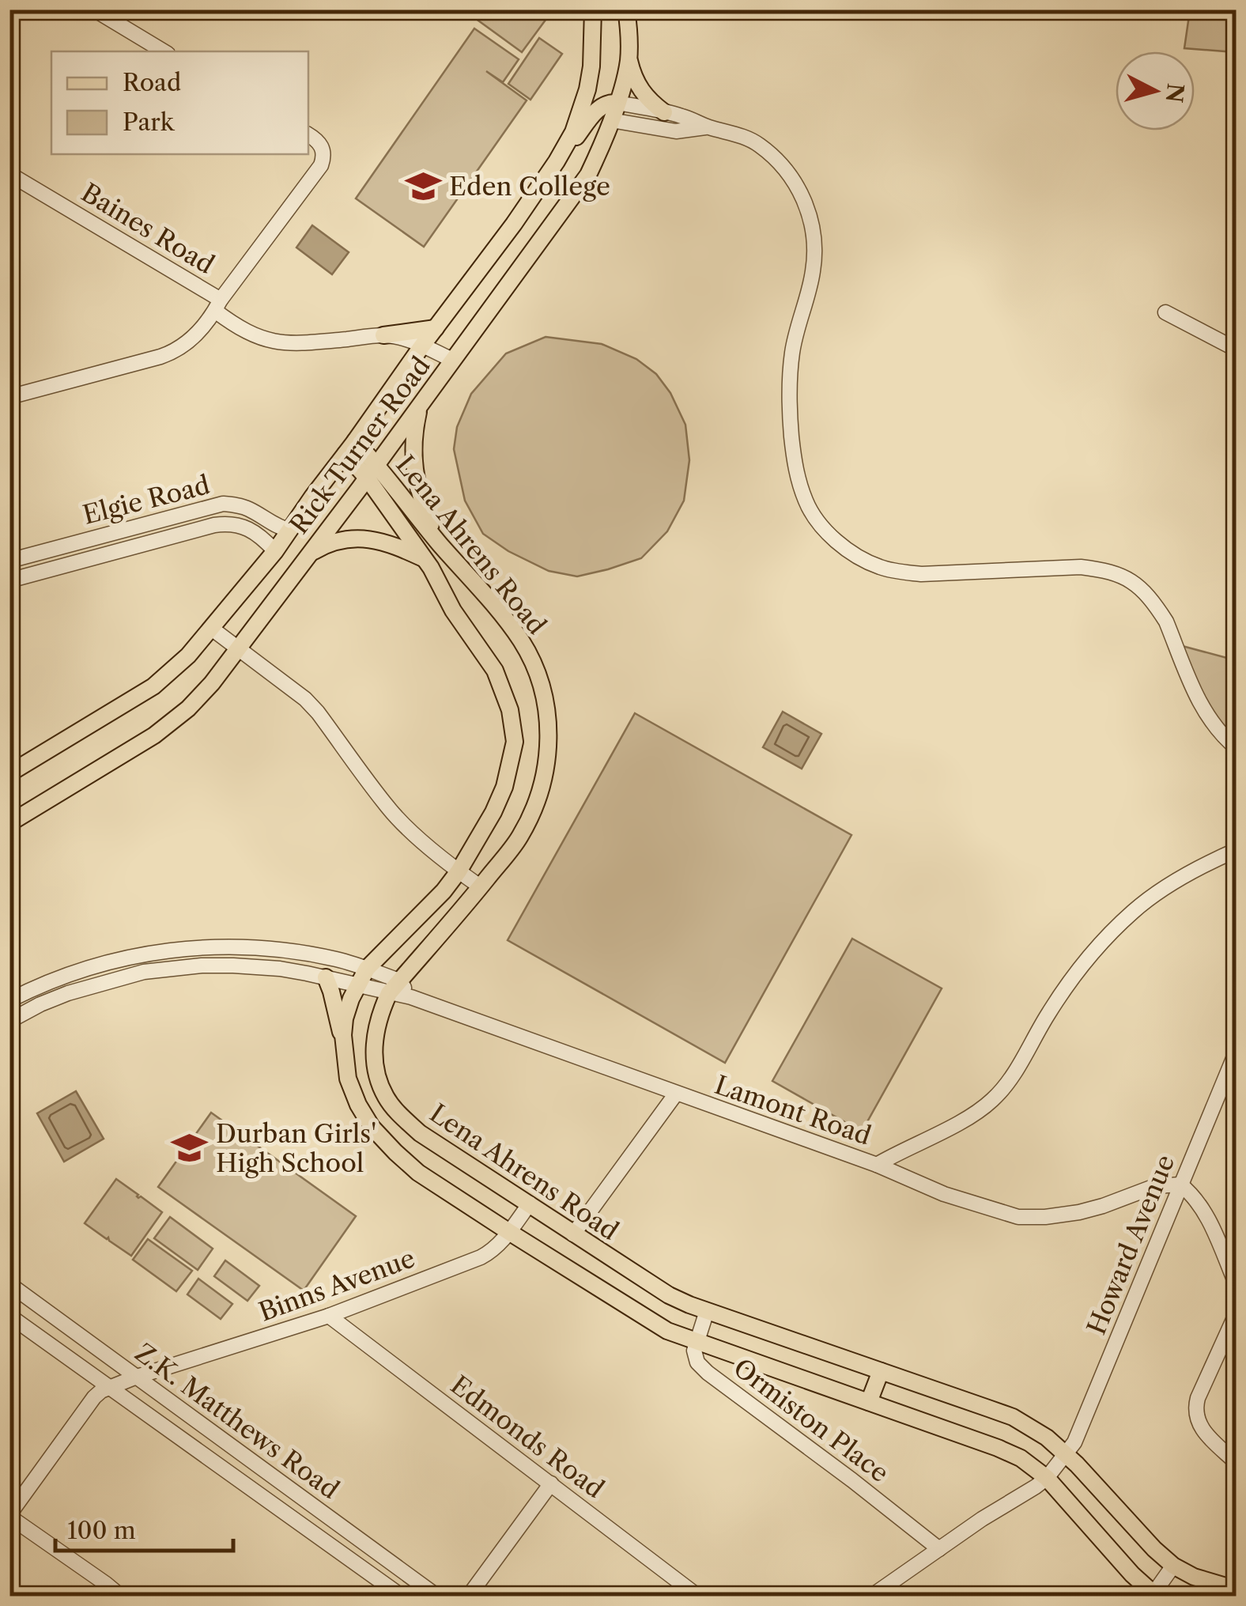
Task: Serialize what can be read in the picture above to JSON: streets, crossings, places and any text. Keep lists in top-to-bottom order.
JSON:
{
  "streets": {
    "main road": ["Rick Turner Road", "Lena Ahrens Road"],
    "street": [
      "Baines Road",
      "Elgie Road",
      "Lamont Road",
      "Howard Avenue",
      "Binns Avenue",
      "Ormiston Place",
      "Z.K. Matthews Road",
      "Edmonds Road"
    ]
  },
  "crossings": [
    ["Baines Road", "Rick Turner Road"],
    ["Rick Turner Road", "Elgie Road"],
    ["Rick Turner Road", "Lena Ahrens Road"],
    ["Lena Ahrens Road", "Lamont Road"],
    ["Lena Ahrens Road", "Howard Avenue"],
    ["Lena Ahrens Road", "Binns Avenue"],
    ["Lena Ahrens Road", "Ormiston Place"],
    ["Howard Avenue", "Ormiston Place"],
    ["Binns Avenue", "Z.K. Matthews Road"],
    ["Binns Avenue", "Edmonds Road"]
  ],
  "places": {
    "school or university": ["Eden College", "Durban Girls' High School"]
  },
  "legend": ["Road", "Park"],
  "scale_bar": "100 m",
  "north": "right"
}
